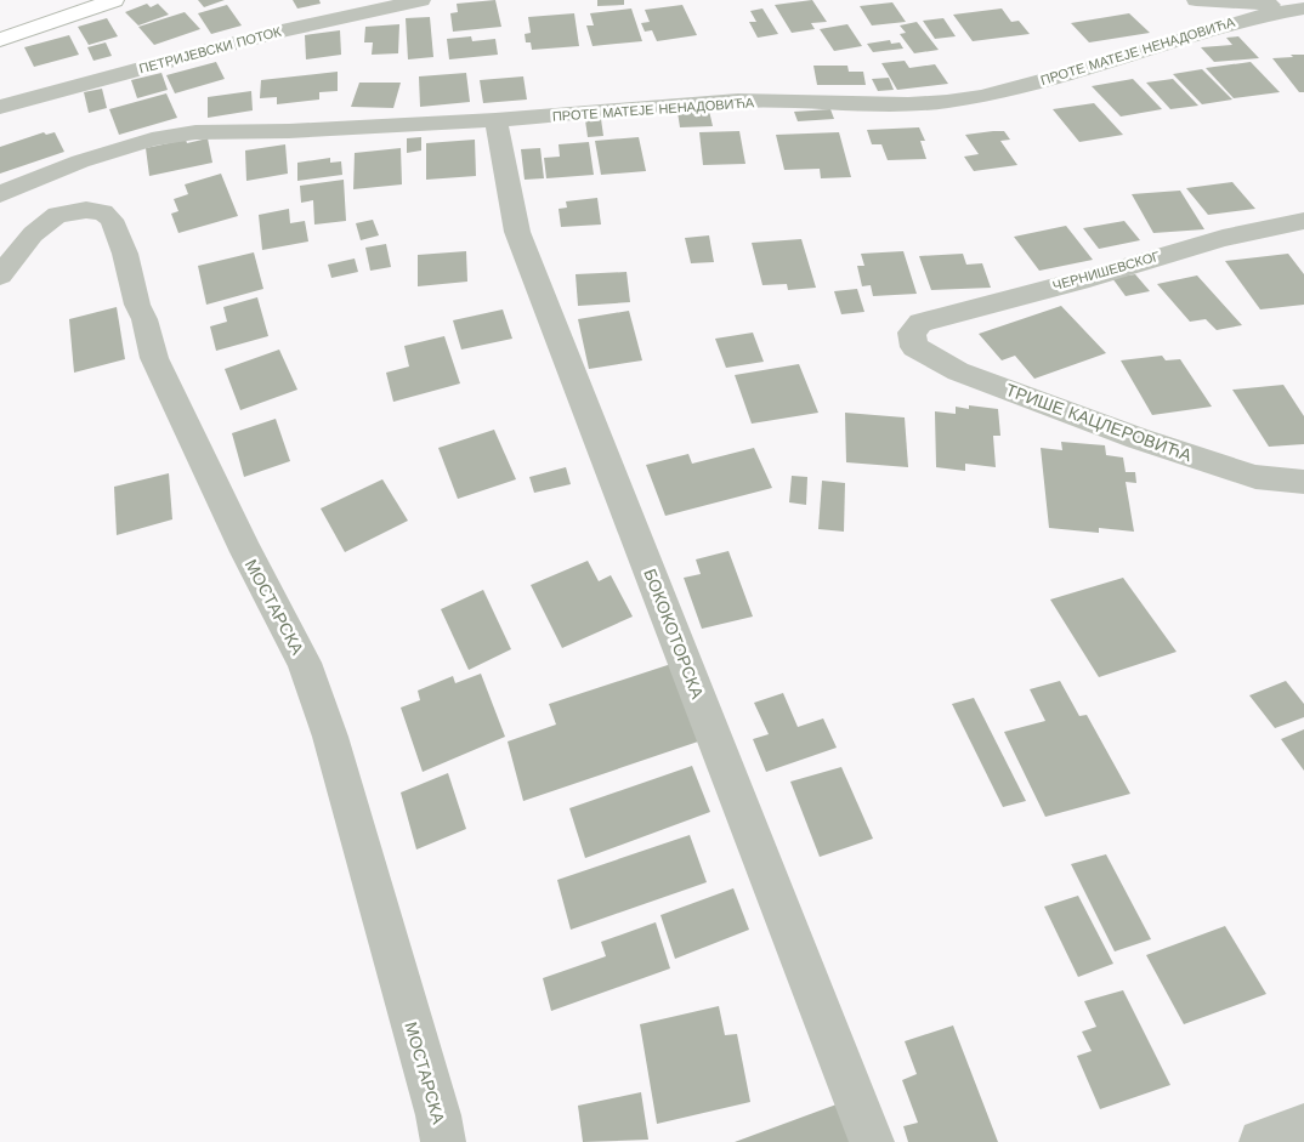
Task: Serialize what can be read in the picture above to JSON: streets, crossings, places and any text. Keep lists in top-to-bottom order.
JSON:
{
  "streets": {
    "street": [
      "ПЕТРИЈЕВСКИ ПОТОК",
      "ПРОТЕ МАТЕЈЕ НЕНАДОВИЋА",
      "ЧЕРНИШЕВСКОГ",
      "ТРИШЕ КАЦЛЕРОВИЋА",
      "МОСТАРСКА",
      "БОКОКОТОРСКА"
    ]
  },
  "crossings": [
    ["ПРОТЕ МАТЕЈЕ НЕНАДОВИЋА", "БОКОКОТОРСКА"],
    ["ЧЕРНИШЕВСКОГ", "ТРИШЕ КАЦЛЕРОВИЋА"]
  ]
}
